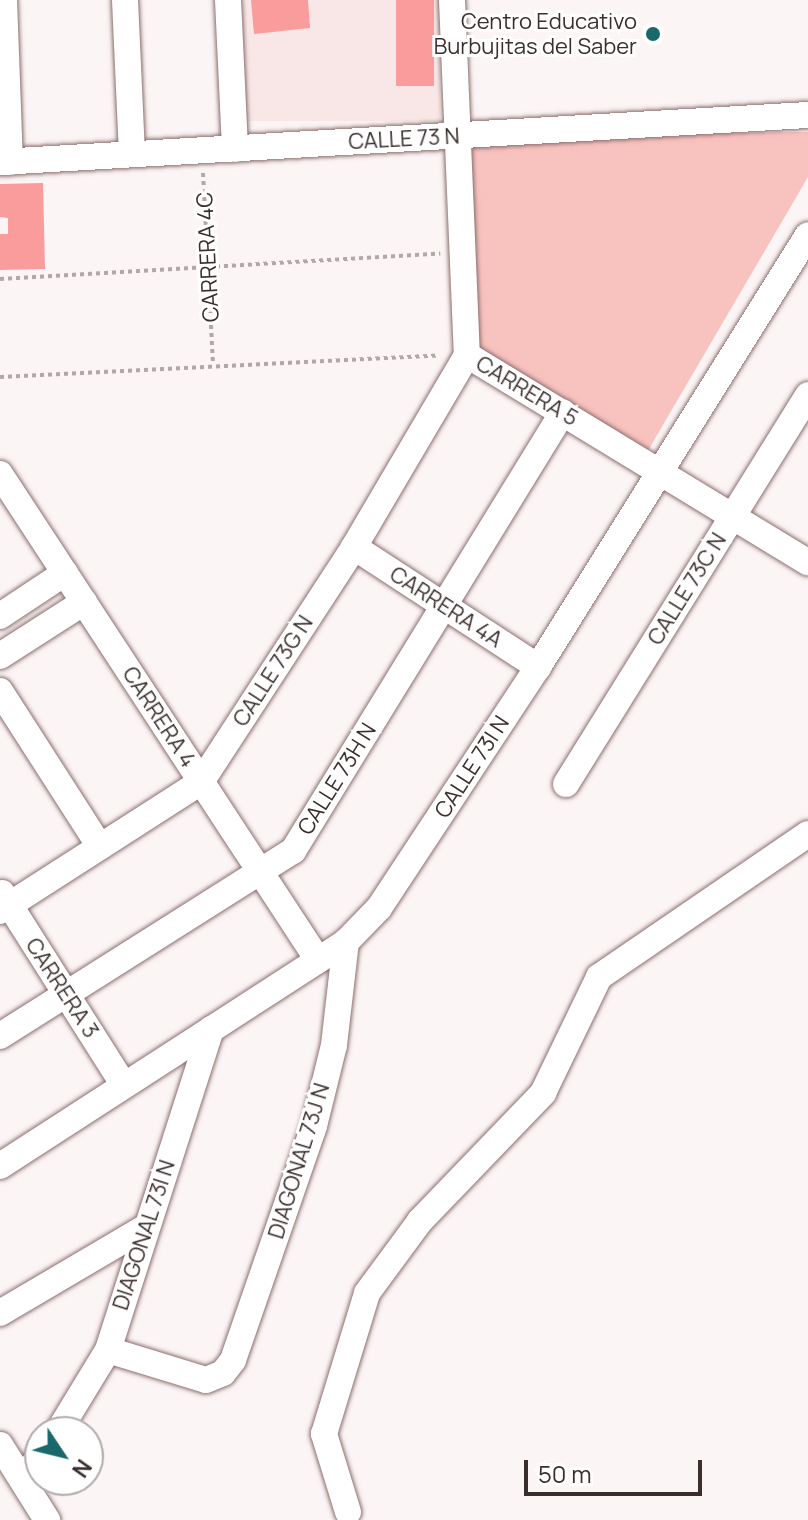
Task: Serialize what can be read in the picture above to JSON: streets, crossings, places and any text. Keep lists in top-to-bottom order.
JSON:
{
  "streets": {
    "street": [
      "CALLE 73 N",
      "CARRERA 5",
      "CALLE 73C N",
      "CARRERA 4A",
      "CALLE 73G N",
      "CARRERA 4",
      "CALLE 73I N",
      "CALLE 73H N",
      "CARRERA 3",
      "DIAGONAL 73J N",
      "DIAGONAL 73I N"
    ],
    "path": ["CARRERA 4C"]
  },
  "crossings": [
    ["CALLE 73 N", "CARRERA 4C"],
    ["CALLE 73 N", "CARRERA 5"],
    ["CARRERA 5", "CALLE 73C N"],
    ["CARRERA 5", "CALLE 73G N"],
    ["CARRERA 5", "CALLE 73I N"],
    ["CARRERA 5", "CALLE 73H N"],
    ["CARRERA 4A", "CALLE 73G N"],
    ["CARRERA 4A", "CALLE 73I N"],
    ["CARRERA 4A", "CALLE 73H N"],
    ["CALLE 73G N", "CARRERA 4"],
    ["CALLE 73G N", "CARRERA 3"],
    ["CARRERA 4", "CALLE 73I N"],
    ["CARRERA 4", "CALLE 73H N"],
    ["CALLE 73I N", "CARRERA 3"],
    ["CALLE 73I N", "DIAGONAL 73J N"],
    ["CALLE 73I N", "DIAGONAL 73I N"],
    ["CALLE 73H N", "CARRERA 3"],
    ["DIAGONAL 73J N", "DIAGONAL 73I N"]
  ],
  "places": ["Centro Educativo Burbujitas del Saber"],
  "scale_bar": "50 m",
  "north": "bottom right"
}
